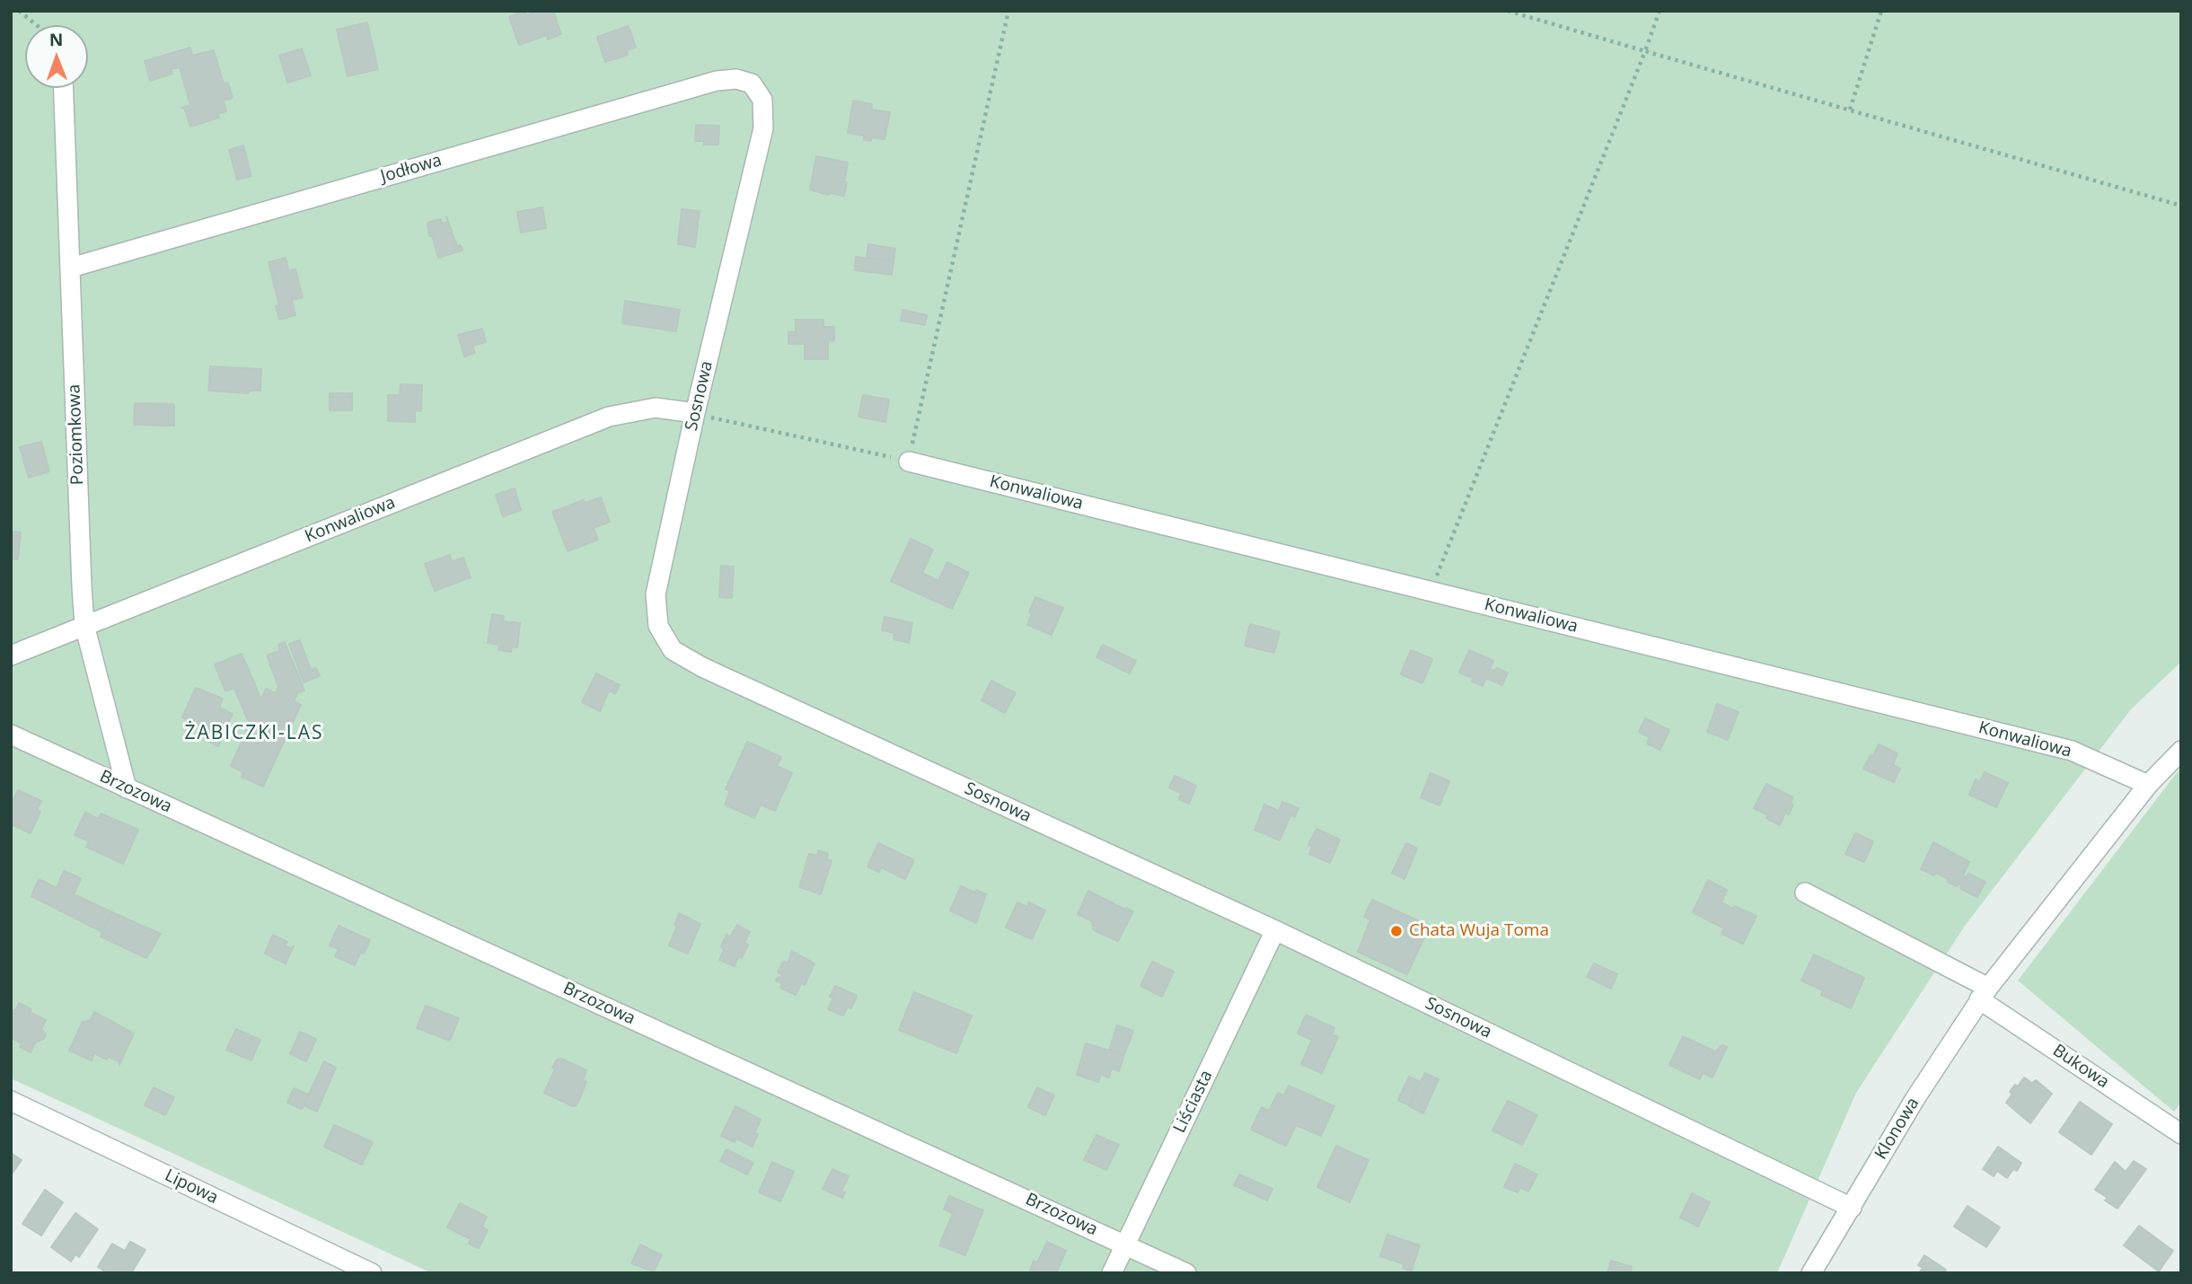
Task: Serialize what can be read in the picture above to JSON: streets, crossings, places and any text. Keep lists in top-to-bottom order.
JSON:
{
  "streets": {
    "street": [
      "Jodłowa",
      "Sosnowa",
      "Poziomkowa",
      "Konwaliowa",
      "Brzozowa",
      "Bukowa",
      "Liściasta",
      "Klonowa",
      "Lipowa"
    ]
  },
  "crossings": [
    ["Jodłowa", "Sosnowa"],
    ["Jodłowa", "Poziomkowa"],
    ["Sosnowa", "Konwaliowa"],
    ["Sosnowa", "Liściasta"],
    ["Sosnowa", "Klonowa"],
    ["Poziomkowa", "Konwaliowa"],
    ["Poziomkowa", "Brzozowa"],
    ["Konwaliowa", "Klonowa"],
    ["Brzozowa", "Liściasta"],
    ["Bukowa", "Klonowa"]
  ],
  "districts": ["ŻABICZKI-LAS"],
  "places": ["Chata Wuja Toma"],
  "north": "top"
}
